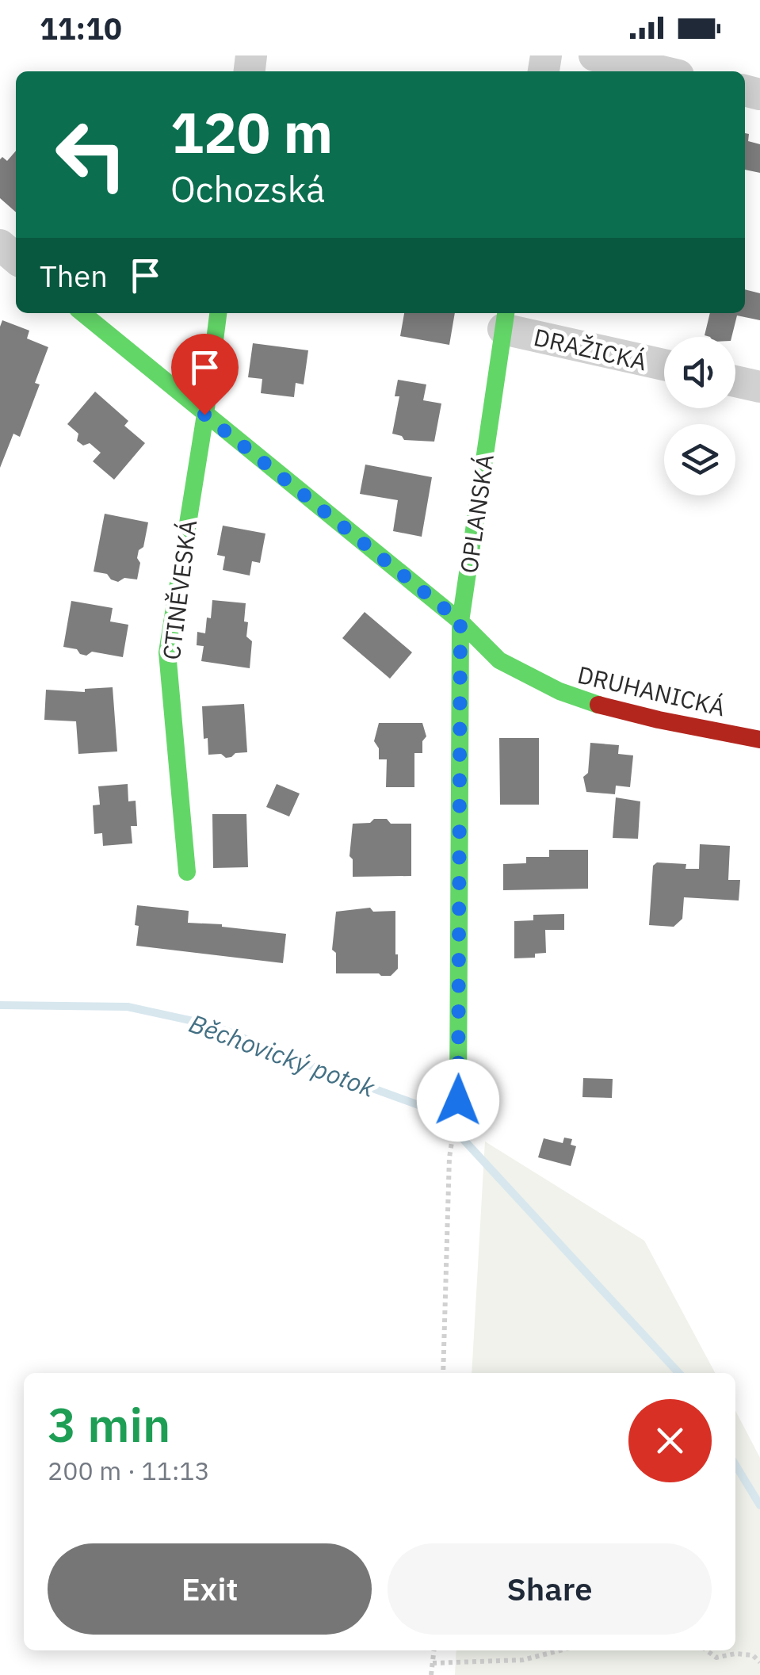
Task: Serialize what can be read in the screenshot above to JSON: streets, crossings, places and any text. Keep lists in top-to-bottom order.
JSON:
{
  "streets": {
    "street": [
      "DRAŽICKÁ",
      "OPLANSKÁ",
      "CTINĚVESKÁ",
      "DRUHANICKÁ"
    ]
  },
  "crossings": [
    ["DRAŽICKÁ", "OPLANSKÁ"],
    ["OPLANSKÁ", "DRUHANICKÁ"],
    ["CTINĚVESKÁ", "DRUHANICKÁ"]
  ],
  "water": ["Běchovický potok"],
  "page": {
    "status": "11:10",
    "turn": ["120 m", "Ochozská"],
    "then": "Then",
    "heading": ["3 min", "200 m · 11:13"],
    "buttons": ["Exit", "Share"]
  }
}
